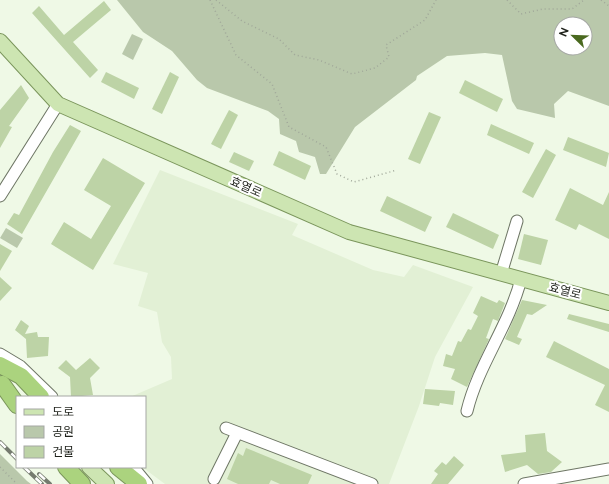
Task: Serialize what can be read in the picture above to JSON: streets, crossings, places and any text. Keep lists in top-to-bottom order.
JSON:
{
  "streets": {
    "main road": ["효열로"]
  },
  "legend": ["도로", "공원", "건물"],
  "north": "top left"
}
